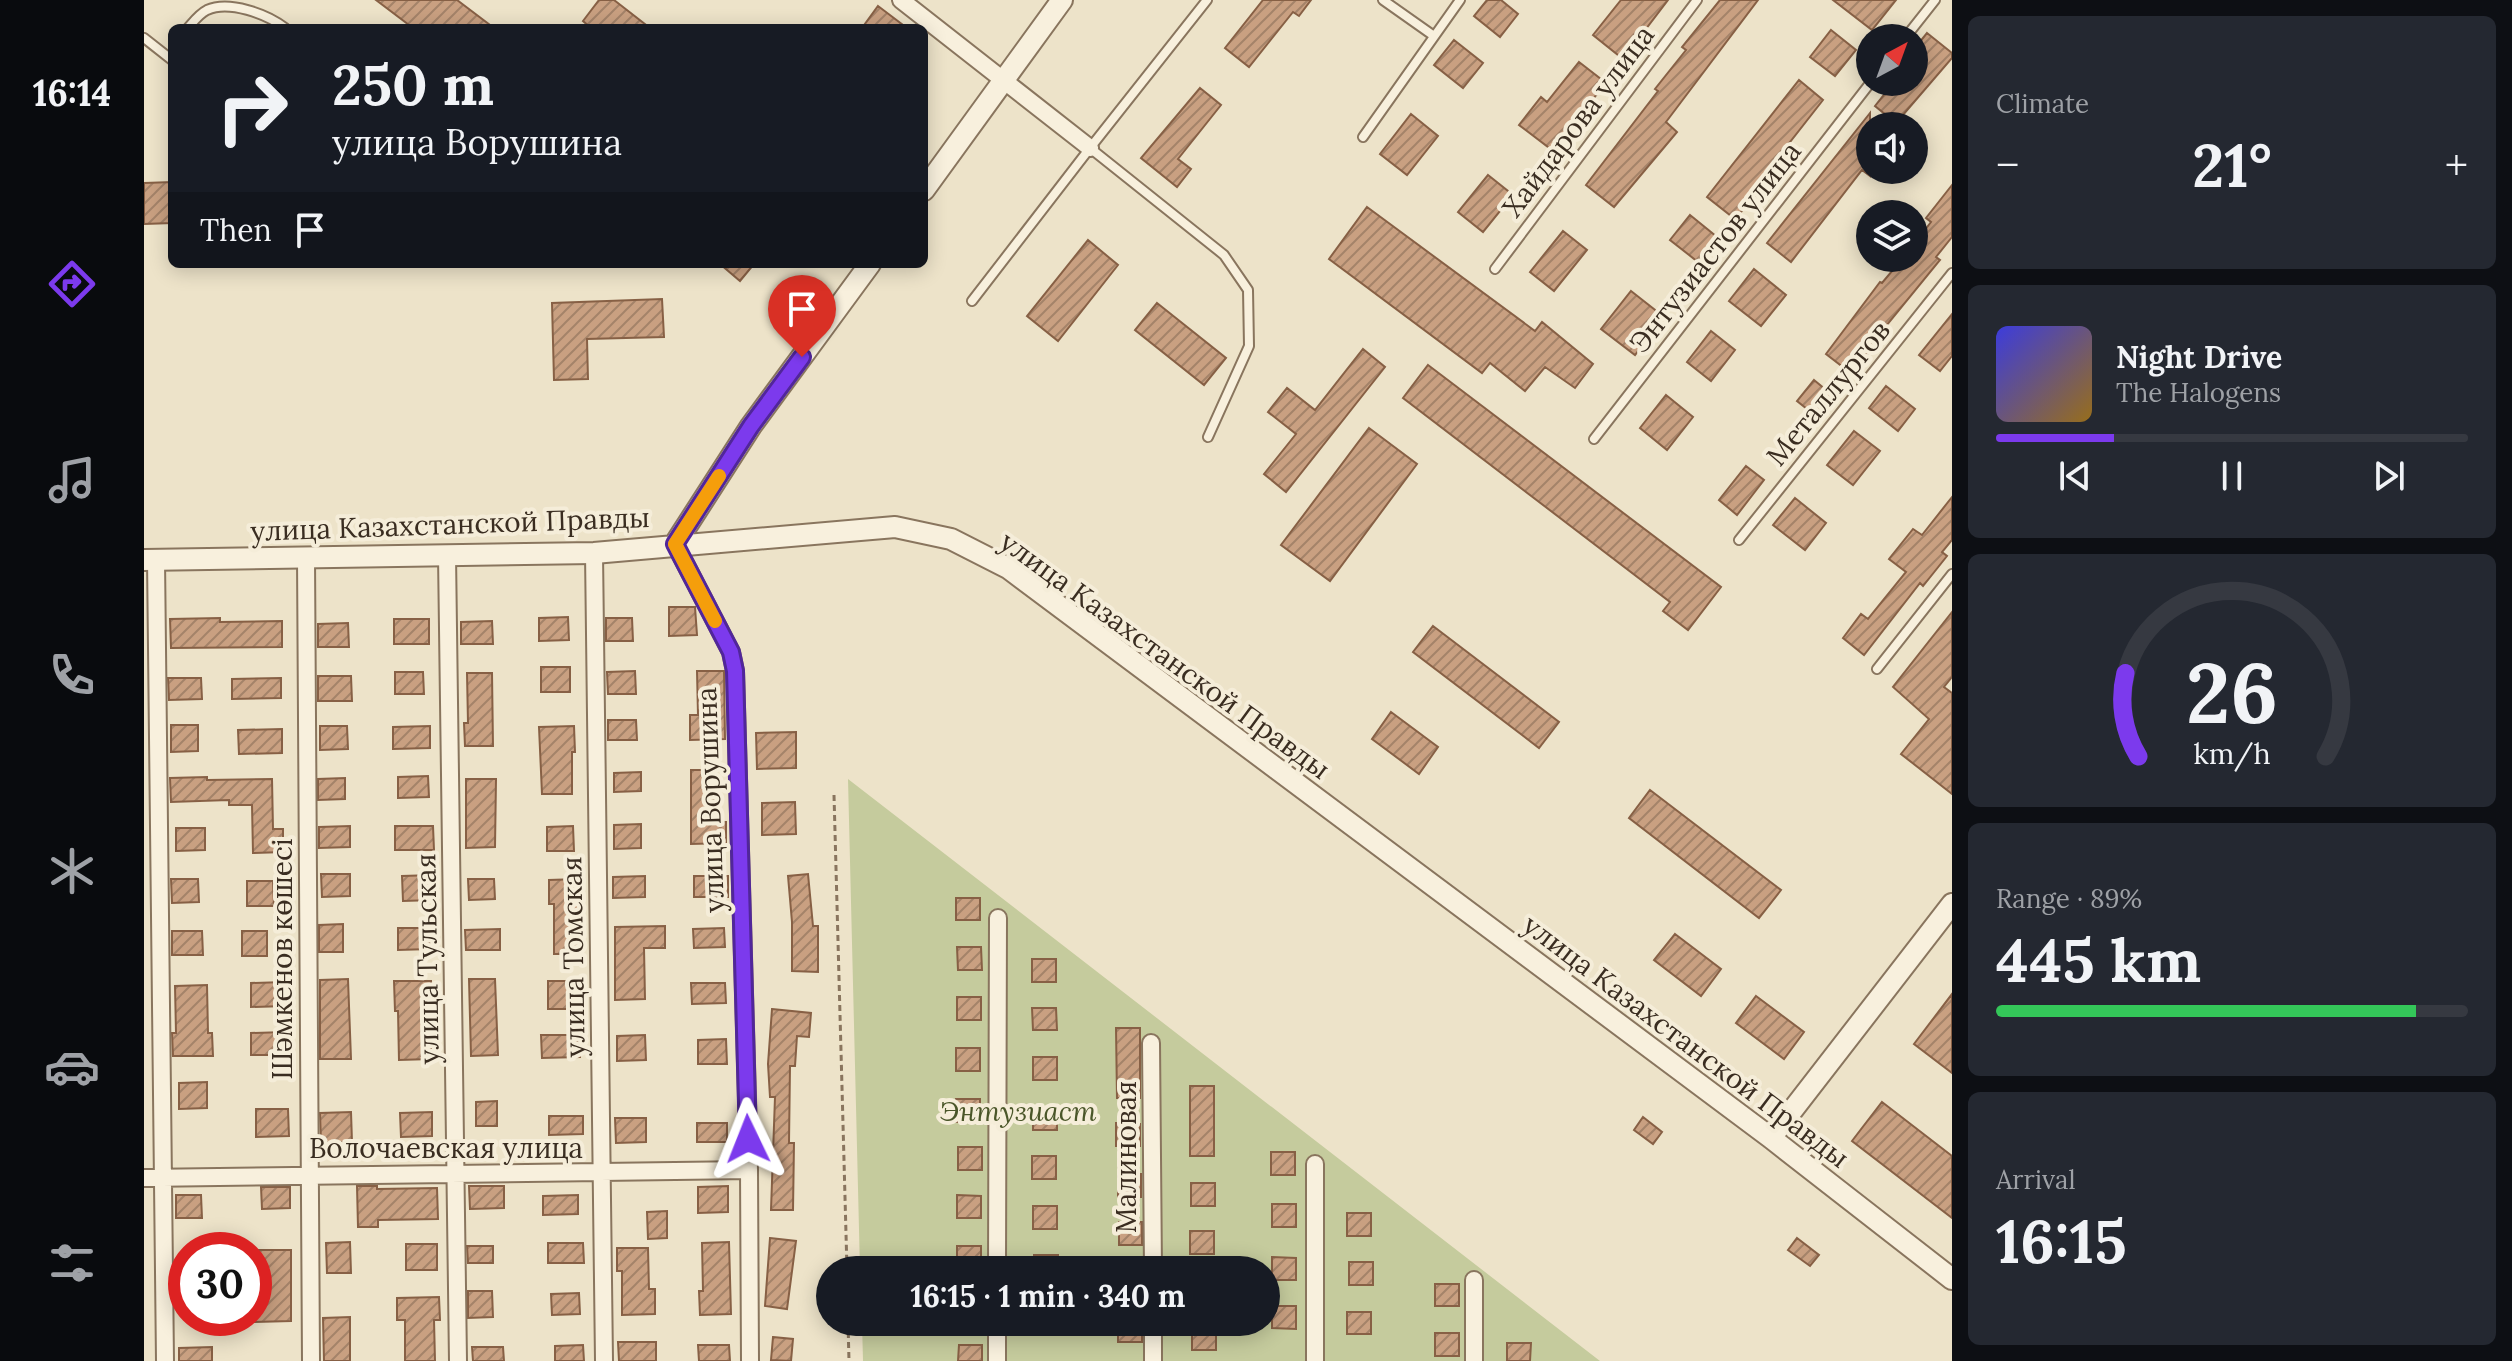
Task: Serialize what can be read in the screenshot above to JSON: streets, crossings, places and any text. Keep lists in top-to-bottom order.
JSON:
{
  "streets": {
    "street": [
      "улица Казахстанской Правды",
      "улица Ворушина",
      "улица Томская",
      "Шәмкенов көшесі",
      "улица Тульская",
      "Волочаевская улица",
      "Малиновая"
    ],
    "lane": ["Хайдарова улица", "Энтузиастов улица", "Металлургов"]
  },
  "crossings": [
    ["улица Казахстанской Правды", "улица Ворушина"],
    ["улица Казахстанской Правды", "улица Томская"],
    ["улица Казахстанской Правды", "Шәмкенов көшесі"],
    ["улица Казахстанской Правды", "улица Тульская"],
    ["улица Ворушина", "Волочаевская улица"],
    ["улица Томская", "Волочаевская улица"],
    ["Шәмкенов көшесі", "Волочаевская улица"],
    ["улица Тульская", "Волочаевская улица"]
  ],
  "parks": ["Энтузиаст"],
  "north": "top right",
  "page": {
    "tabs": "16:14",
    "tile": [
      "Climate",
      ["Range · 89%", "445 km"],
      ["Arrival", "16:15"]
    ],
    "turn": ["250 m", "улица Ворушина"],
    "heat": ["−", "21°", "+"],
    "then": "Then",
    "song": ["Night Drive", "The Halogens"],
    "limit": "30",
    "trip": "16:15 · 1 min · 340 m",
    "gauge": ["26", "km/h"]
  }
}
